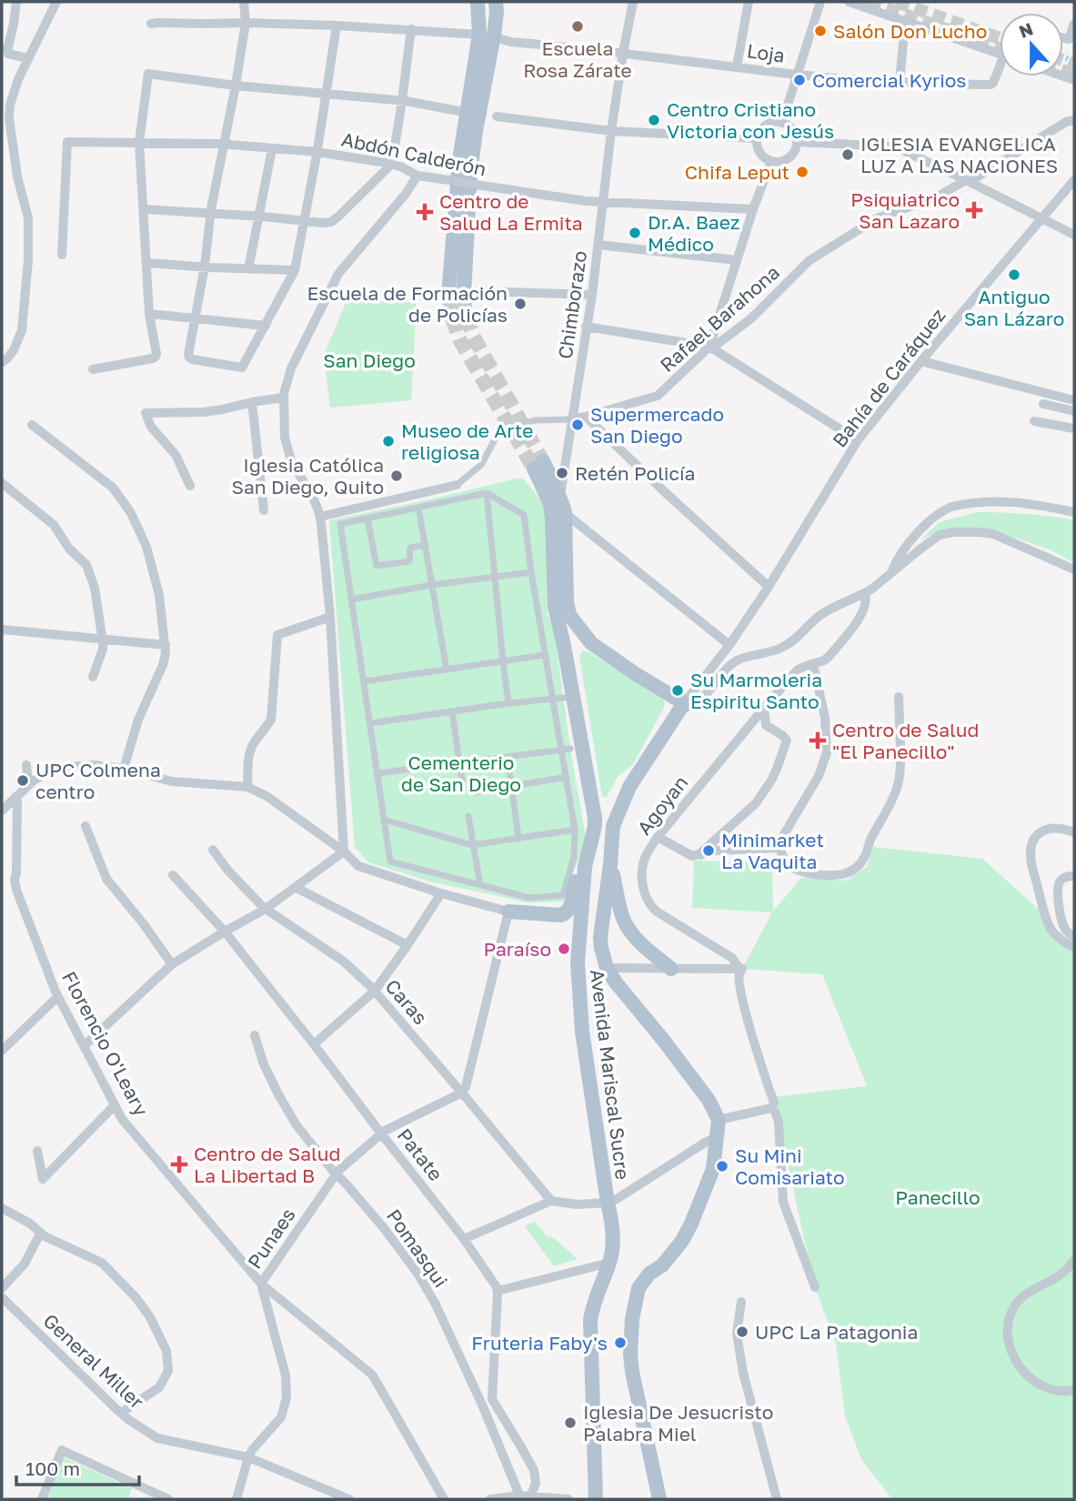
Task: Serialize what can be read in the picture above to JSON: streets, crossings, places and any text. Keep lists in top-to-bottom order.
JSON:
{
  "streets": {
    "main road": ["Avenida Mariscal Sucre"],
    "street": [
      "Loja",
      "Abdón Calderón",
      "Chimborazo",
      "Rafael Barahona",
      "Bahía de Caráquez",
      "Agoyan",
      "Caras",
      "Florencio O'Leary",
      "Patate",
      "Punaes",
      "Pomasqui",
      "General Miller"
    ]
  },
  "crossings": [
    ["Loja", "Chimborazo"],
    ["Abdón Calderón", "Chimborazo"],
    ["Chimborazo", "Rafael Barahona"],
    ["Chimborazo", "Avenida Mariscal Sucre"],
    ["Caras", "Punaes"],
    ["Florencio O'Leary", "Punaes"],
    ["Patate", "Punaes"],
    ["Punaes", "Pomasqui"],
    ["Punaes", "General Miller"]
  ],
  "parks": ["San Diego", "Cementerio de San Diego", "Panecillo"],
  "places": {
    "other": [
      "Escuela Rosa Zárate",
      "Salón Don Lucho",
      "Comercial Kyrios",
      "Centro Cristiano Victoria con Jesús",
      "IGLESIA EVANGELICA LUZ A LAS NACIONES",
      "Chifa Leput",
      "Dr.A. Baez Médico",
      "Antiguo San Lázaro",
      "Escuela de Formación de Policías",
      "Supermercado San Diego",
      "Museo de Arte religiosa",
      "Retén Policía",
      "Iglesia Católica San Diego, Quito",
      "Su Marmoleria Espiritu Santo",
      "UPC Colmena centro",
      "Minimarket La Vaquita",
      "Paraíso",
      "Su Mini Comisariato",
      "UPC La Patagonia",
      "Fruteria Faby's",
      "Iglesia De Jesucristo Palabra Miel"
    ],
    "health": [
      "Psiquiatrico San Lazaro",
      "Centro de Salud La Ermita",
      "Centro de Salud \"El Panecillo\"",
      "Centro de Salud La Libertad B"
    ]
  },
  "scale_bar": "100 m",
  "north": "top"
}
